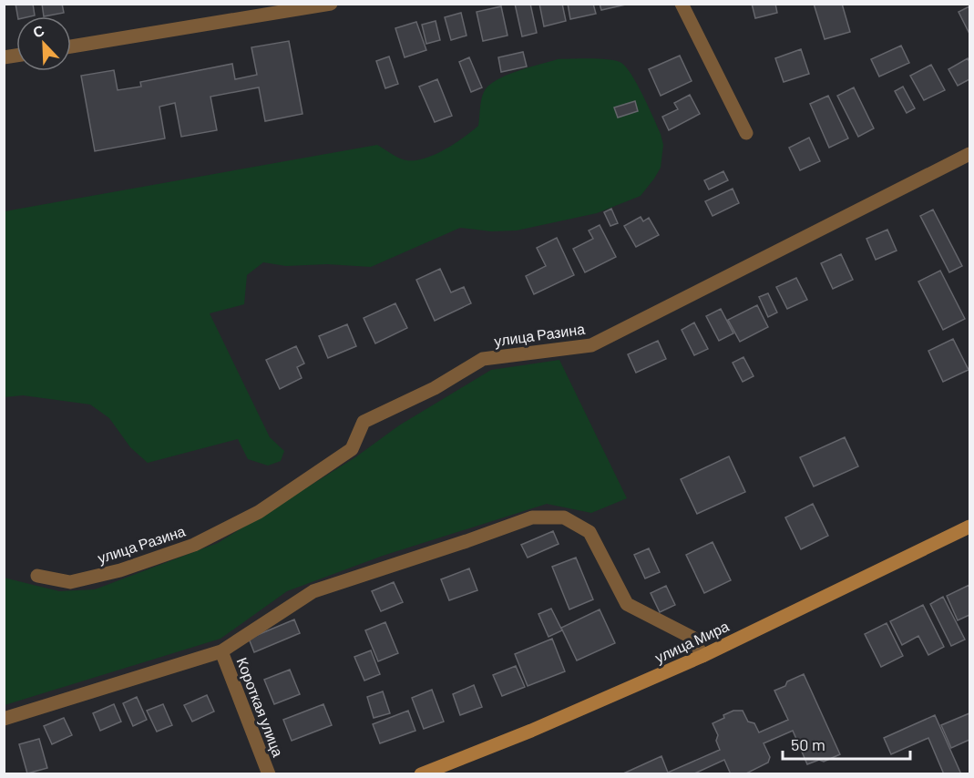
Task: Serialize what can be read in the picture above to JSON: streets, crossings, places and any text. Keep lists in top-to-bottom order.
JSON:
{
  "streets": {
    "main road": ["улица Мира"],
    "street": ["улица Разина", "Короткая улица"]
  },
  "scale_bar": "50 m",
  "north": "top left"
}
